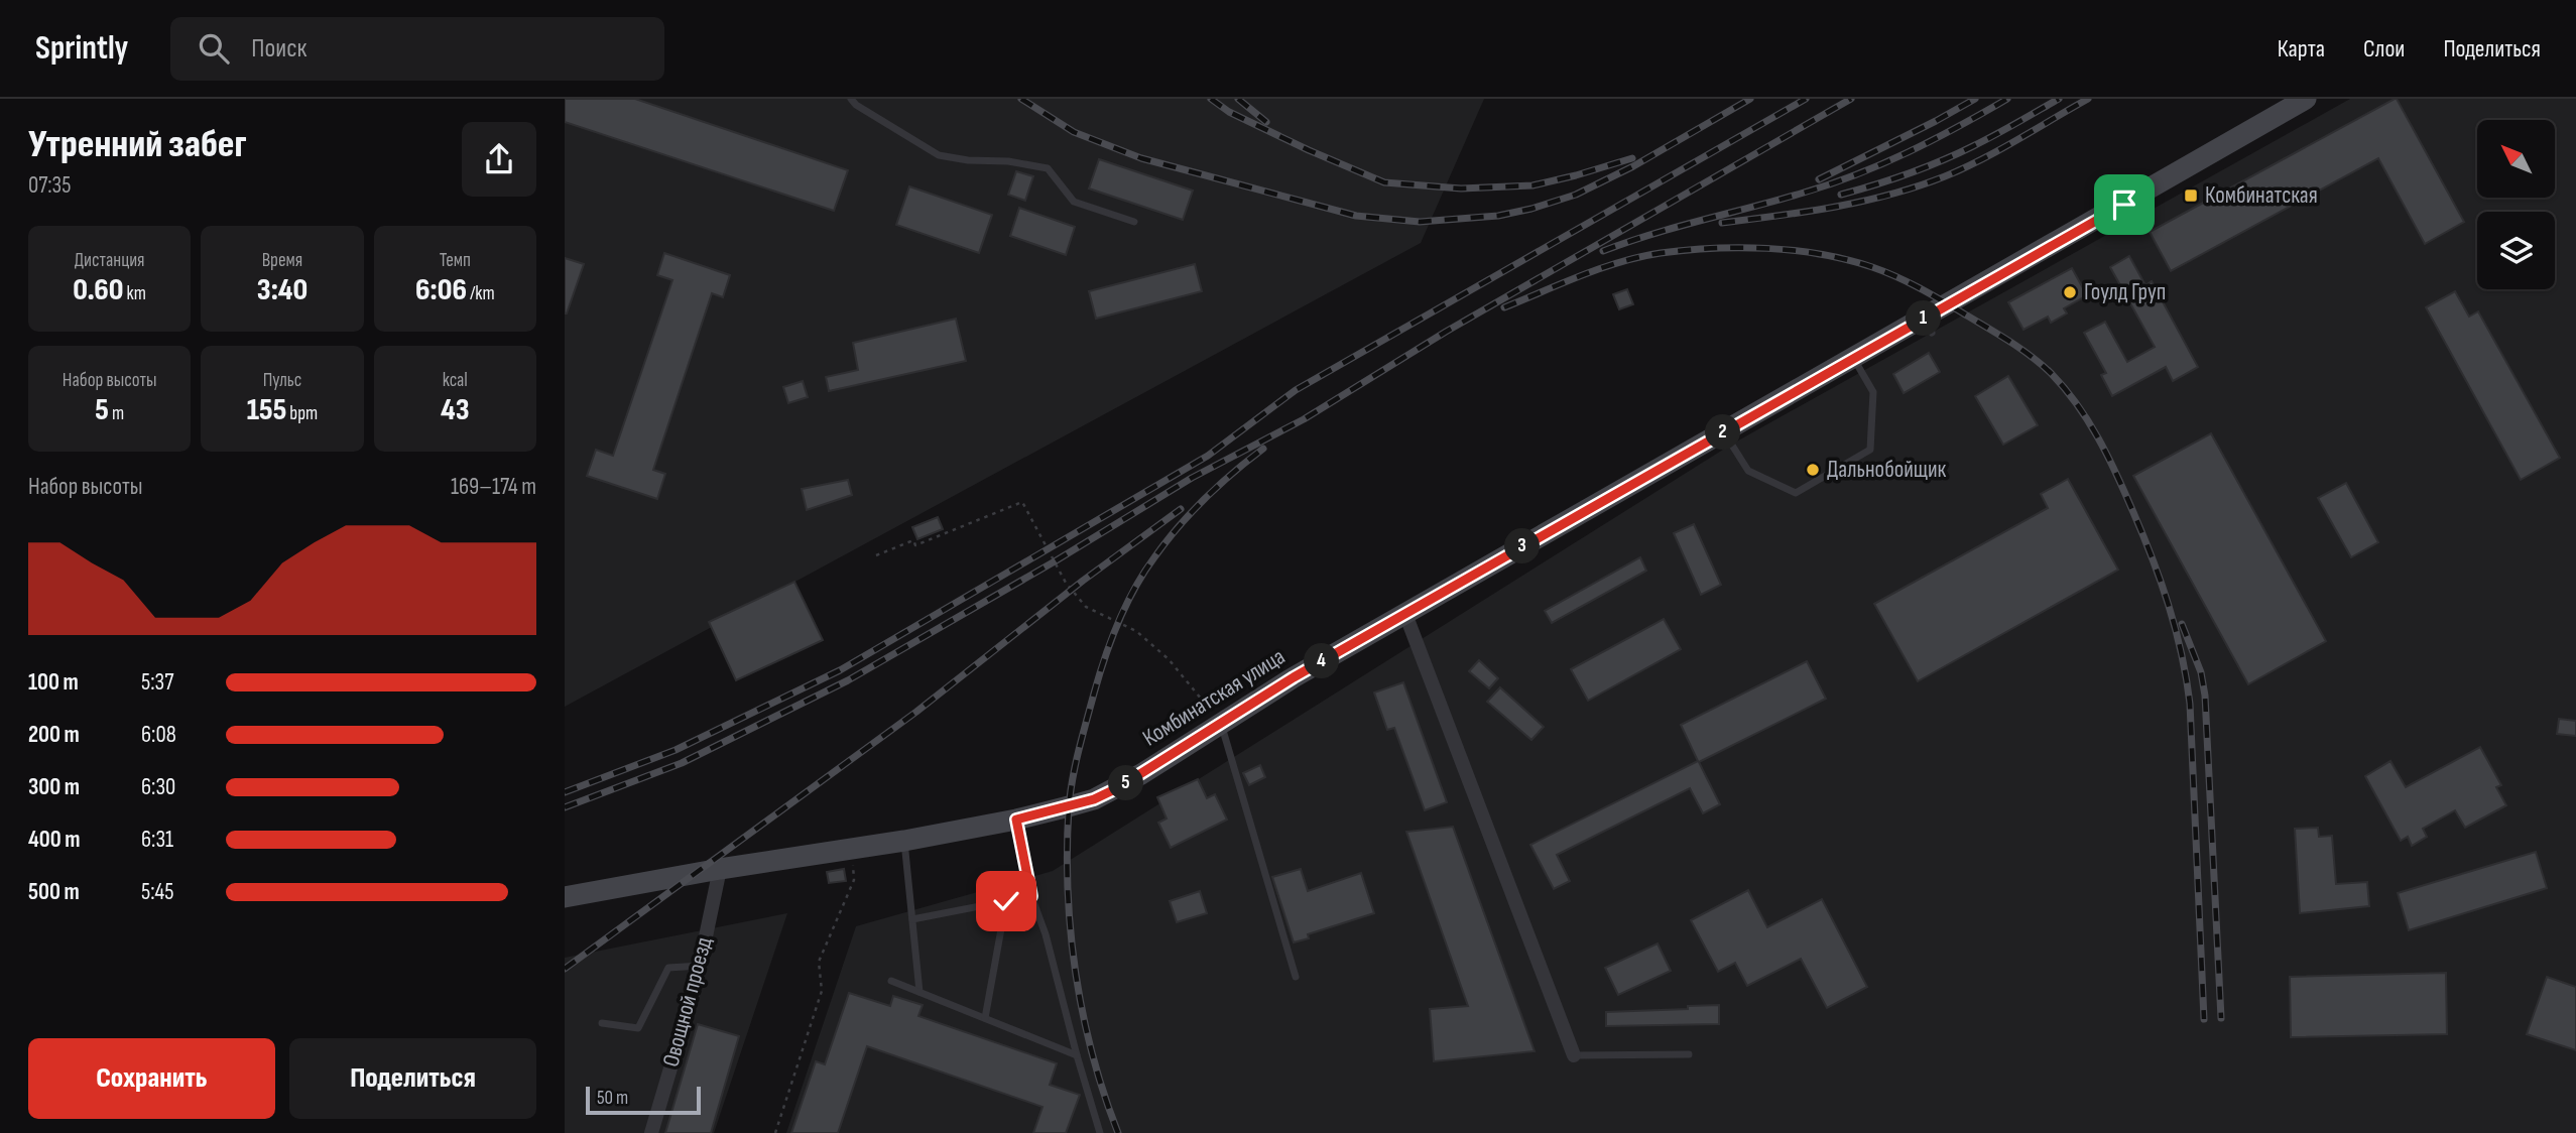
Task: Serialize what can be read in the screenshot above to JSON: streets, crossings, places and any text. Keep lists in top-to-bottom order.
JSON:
{
  "streets": {
    "main road": ["Комбинатская улица"],
    "street": ["Овощной проезд"]
  },
  "crossings": [
    ["Комбинатская улица", "Овощной проезд"]
  ],
  "places": {
    "transit": ["Комбинатская"],
    "other": ["Гоулд Груп", "Дальнобойщик"]
  },
  "scale_bar": "50 m",
  "north": "top left",
  "page": {
    "header": "Sprintly",
    "search": "Поиск",
    "nav": ["Карта", "Слои", "Поделиться"],
    "heading": ["Утренний забег", "07:35"],
    "stats": [
      ["Дистанция", "0.60 km"],
      ["Время", "3:40"],
      ["Темп", "6:06 /km"],
      ["Набор высоты", "5 m"],
      ["Пульс", "155 bpm"],
      ["kcal", "43"]
    ],
    "pins": [
      "1",
      "2",
      "3",
      "4",
      "5"
    ],
    "chart": ["Набор высоты", "169–174 m"],
    "list": [
      {
        "name": "100 m",
        "note": "5:37"
      },
      {
        "name": "200 m",
        "note": "6:08"
      },
      {
        "name": "300 m",
        "note": "6:30"
      },
      {
        "name": "400 m",
        "note": "6:31"
      },
      {
        "name": "500 m",
        "note": "5:45"
      }
    ],
    "buttons": ["Сохранить", "Поделиться"],
    "scale": "50 m"
  }
}
